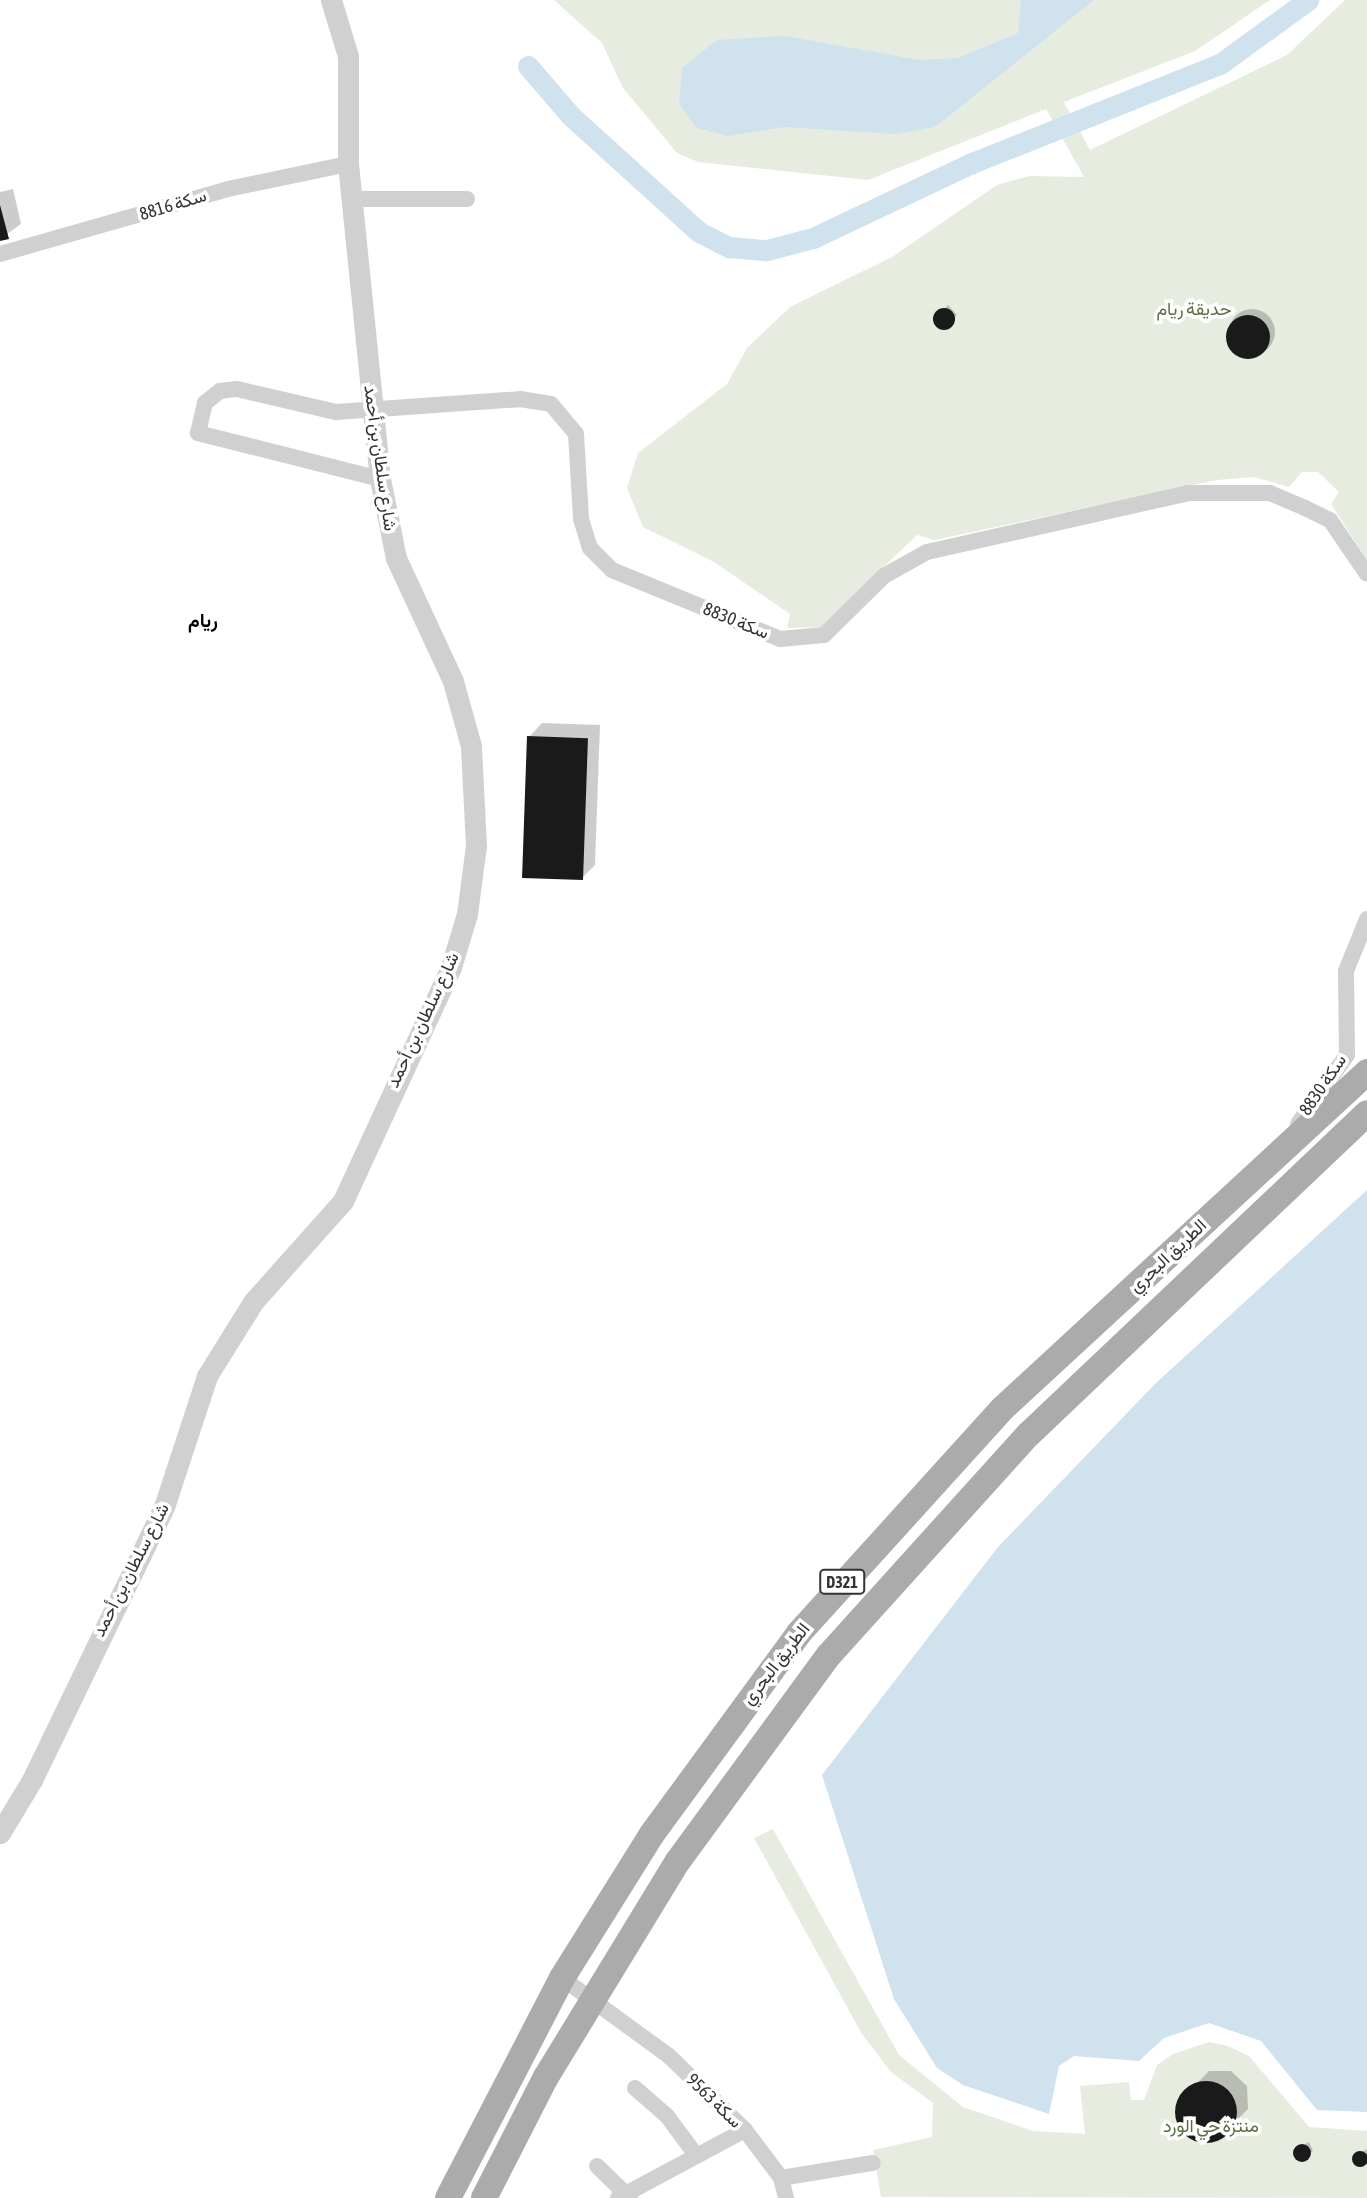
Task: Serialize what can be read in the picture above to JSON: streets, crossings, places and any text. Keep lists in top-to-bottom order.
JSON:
{
  "streets": {
    "main road": ["الطريق البحري", "D321"],
    "street": [
      "سكة 8816",
      "شارع سلطان بن أحمد",
      "سكة 8830",
      "سكة 9563"
    ]
  },
  "crossings": [
    ["سكة 8816", "شارع سلطان بن أحمد"],
    ["شارع سلطان بن أحمد", "سكة 8830"],
    ["سكة 8830", "الطريق البحري"],
    ["الطريق البحري", "سكة 9563"]
  ],
  "districts": ["ريام"],
  "parks": ["حديقة ريام", "منتزة حي الورد"]
}
